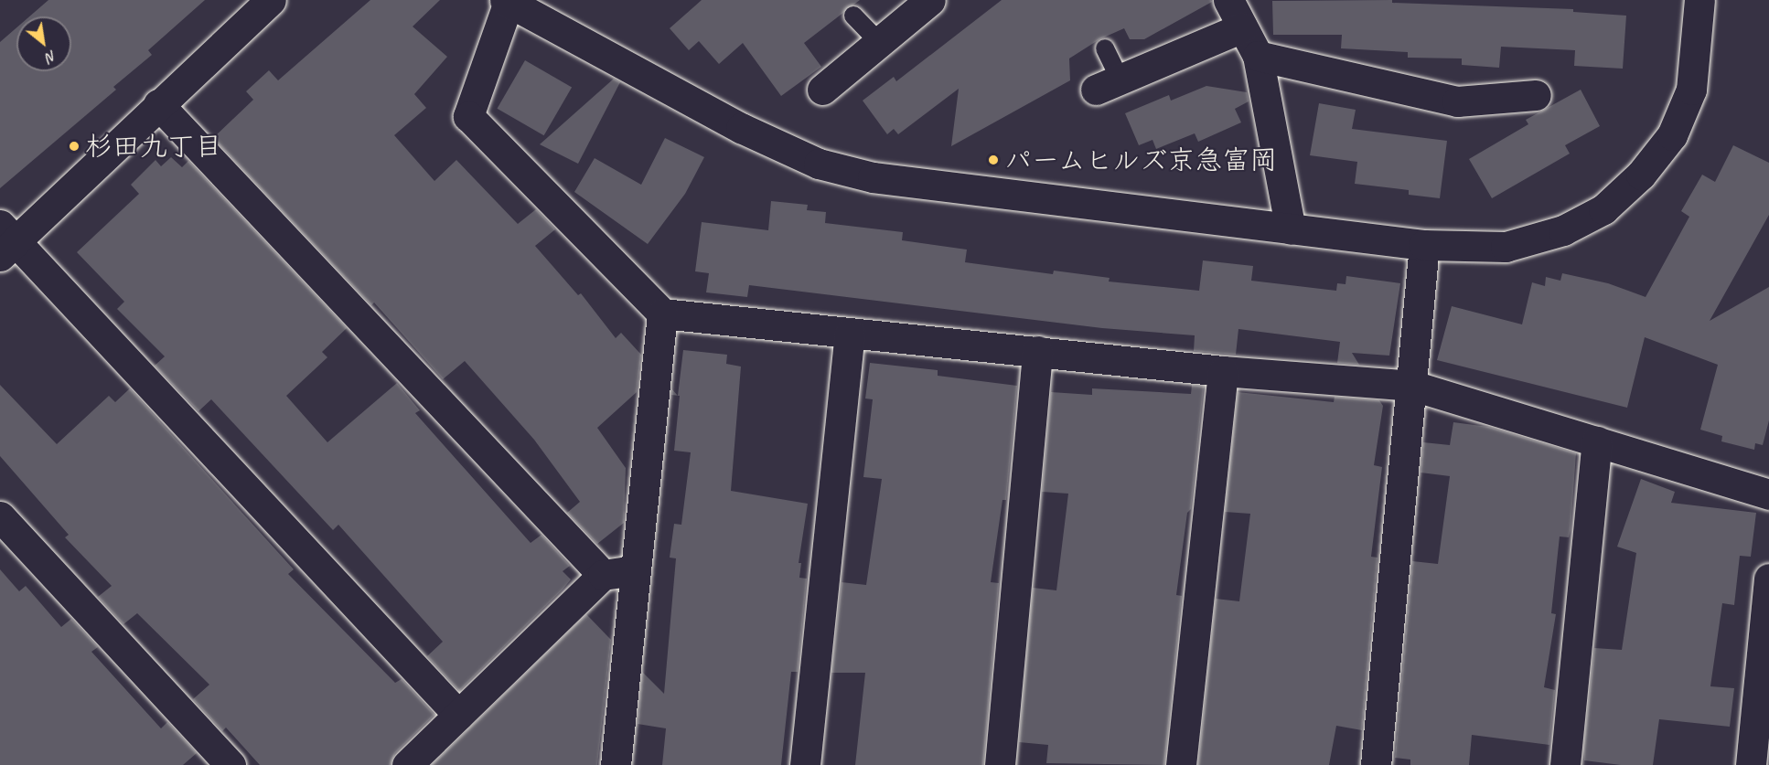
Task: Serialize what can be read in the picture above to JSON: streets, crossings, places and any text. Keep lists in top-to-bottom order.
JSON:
{
  "places": ["杉田九丁目", "パームヒルズ京急富岡"],
  "north": "bottom right"
}
